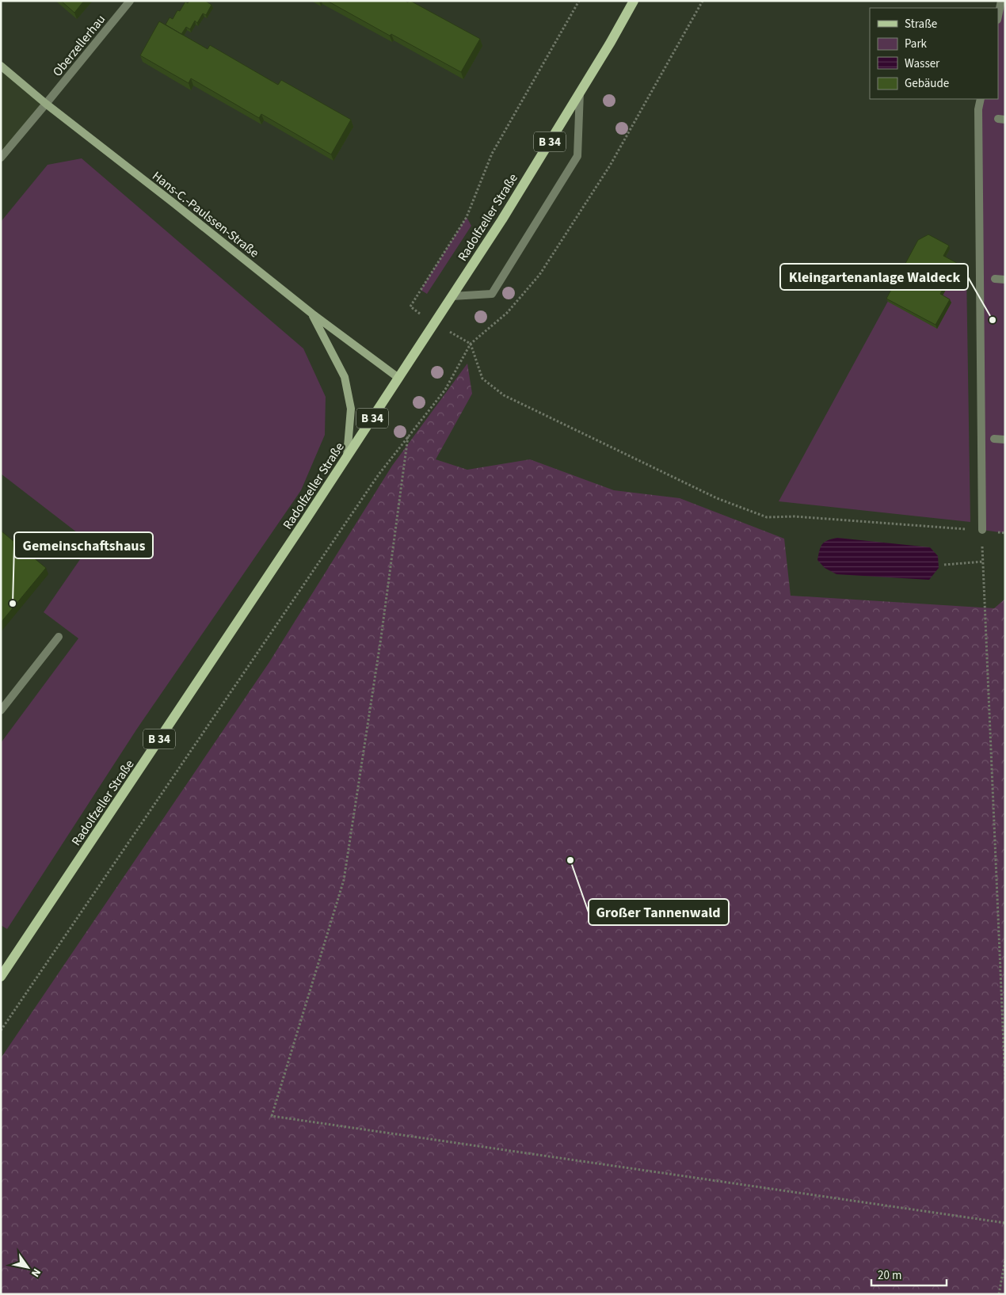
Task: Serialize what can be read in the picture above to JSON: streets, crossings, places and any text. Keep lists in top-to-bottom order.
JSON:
{
  "streets": {
    "main road": ["B 34", "Radolfzeller Straße"],
    "street": ["Oberzellerhau", "Hans-C.-Paulssen-Straße"]
  },
  "crossings": [
    ["Oberzellerhau", "Hans-C.-Paulssen-Straße"],
    ["Hans-C.-Paulssen-Straße", "Radolfzeller Straße"]
  ],
  "places": ["Kleingartenanlage Waldeck", "Gemeinschaftshaus", "Großer Tannenwald"],
  "legend": [
    "Straße",
    "Park",
    "Wasser",
    "Gebäude"
  ],
  "scale_bar": "20 m",
  "north": "bottom right"
}
